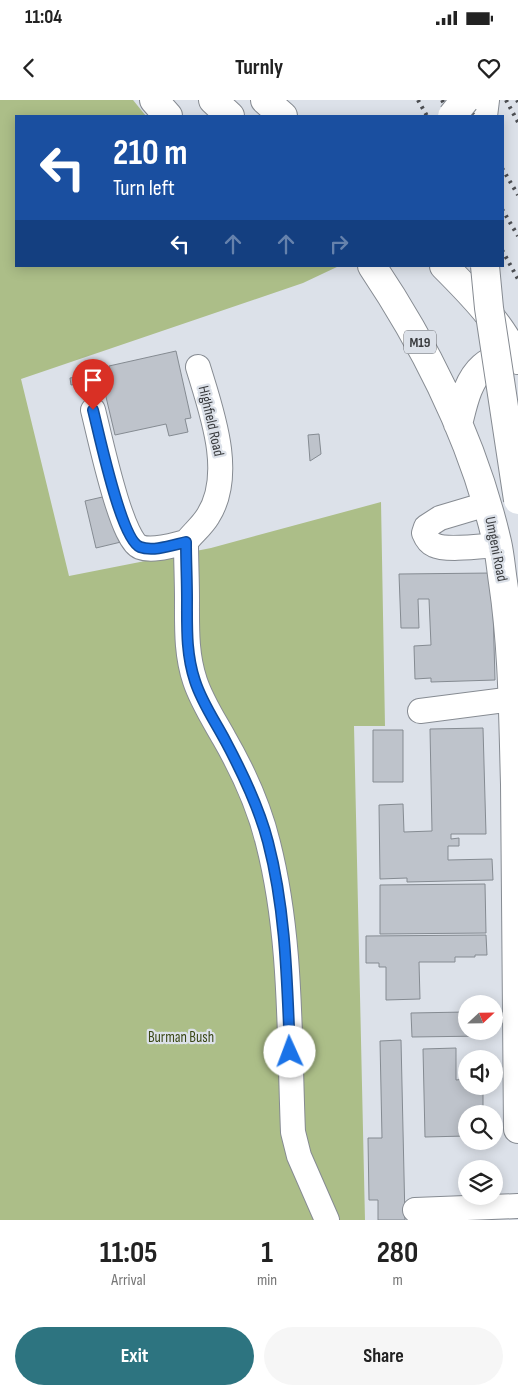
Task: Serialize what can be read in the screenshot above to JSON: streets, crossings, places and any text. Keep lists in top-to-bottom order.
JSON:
{
  "streets": {
    "main road": ["M19", "Umgeni Road"],
    "lane": ["Highfield Road"]
  },
  "parks": ["Burman Bush"],
  "north": "right",
  "page": {
    "status": "11:04",
    "header": "Turnly",
    "turn": ["210 m", "Turn left"],
    "eta": [
      "11:05",
      "Arrival",
      "1",
      "min",
      "280",
      "m"
    ],
    "buttons": ["Exit", "Share"]
  }
}
